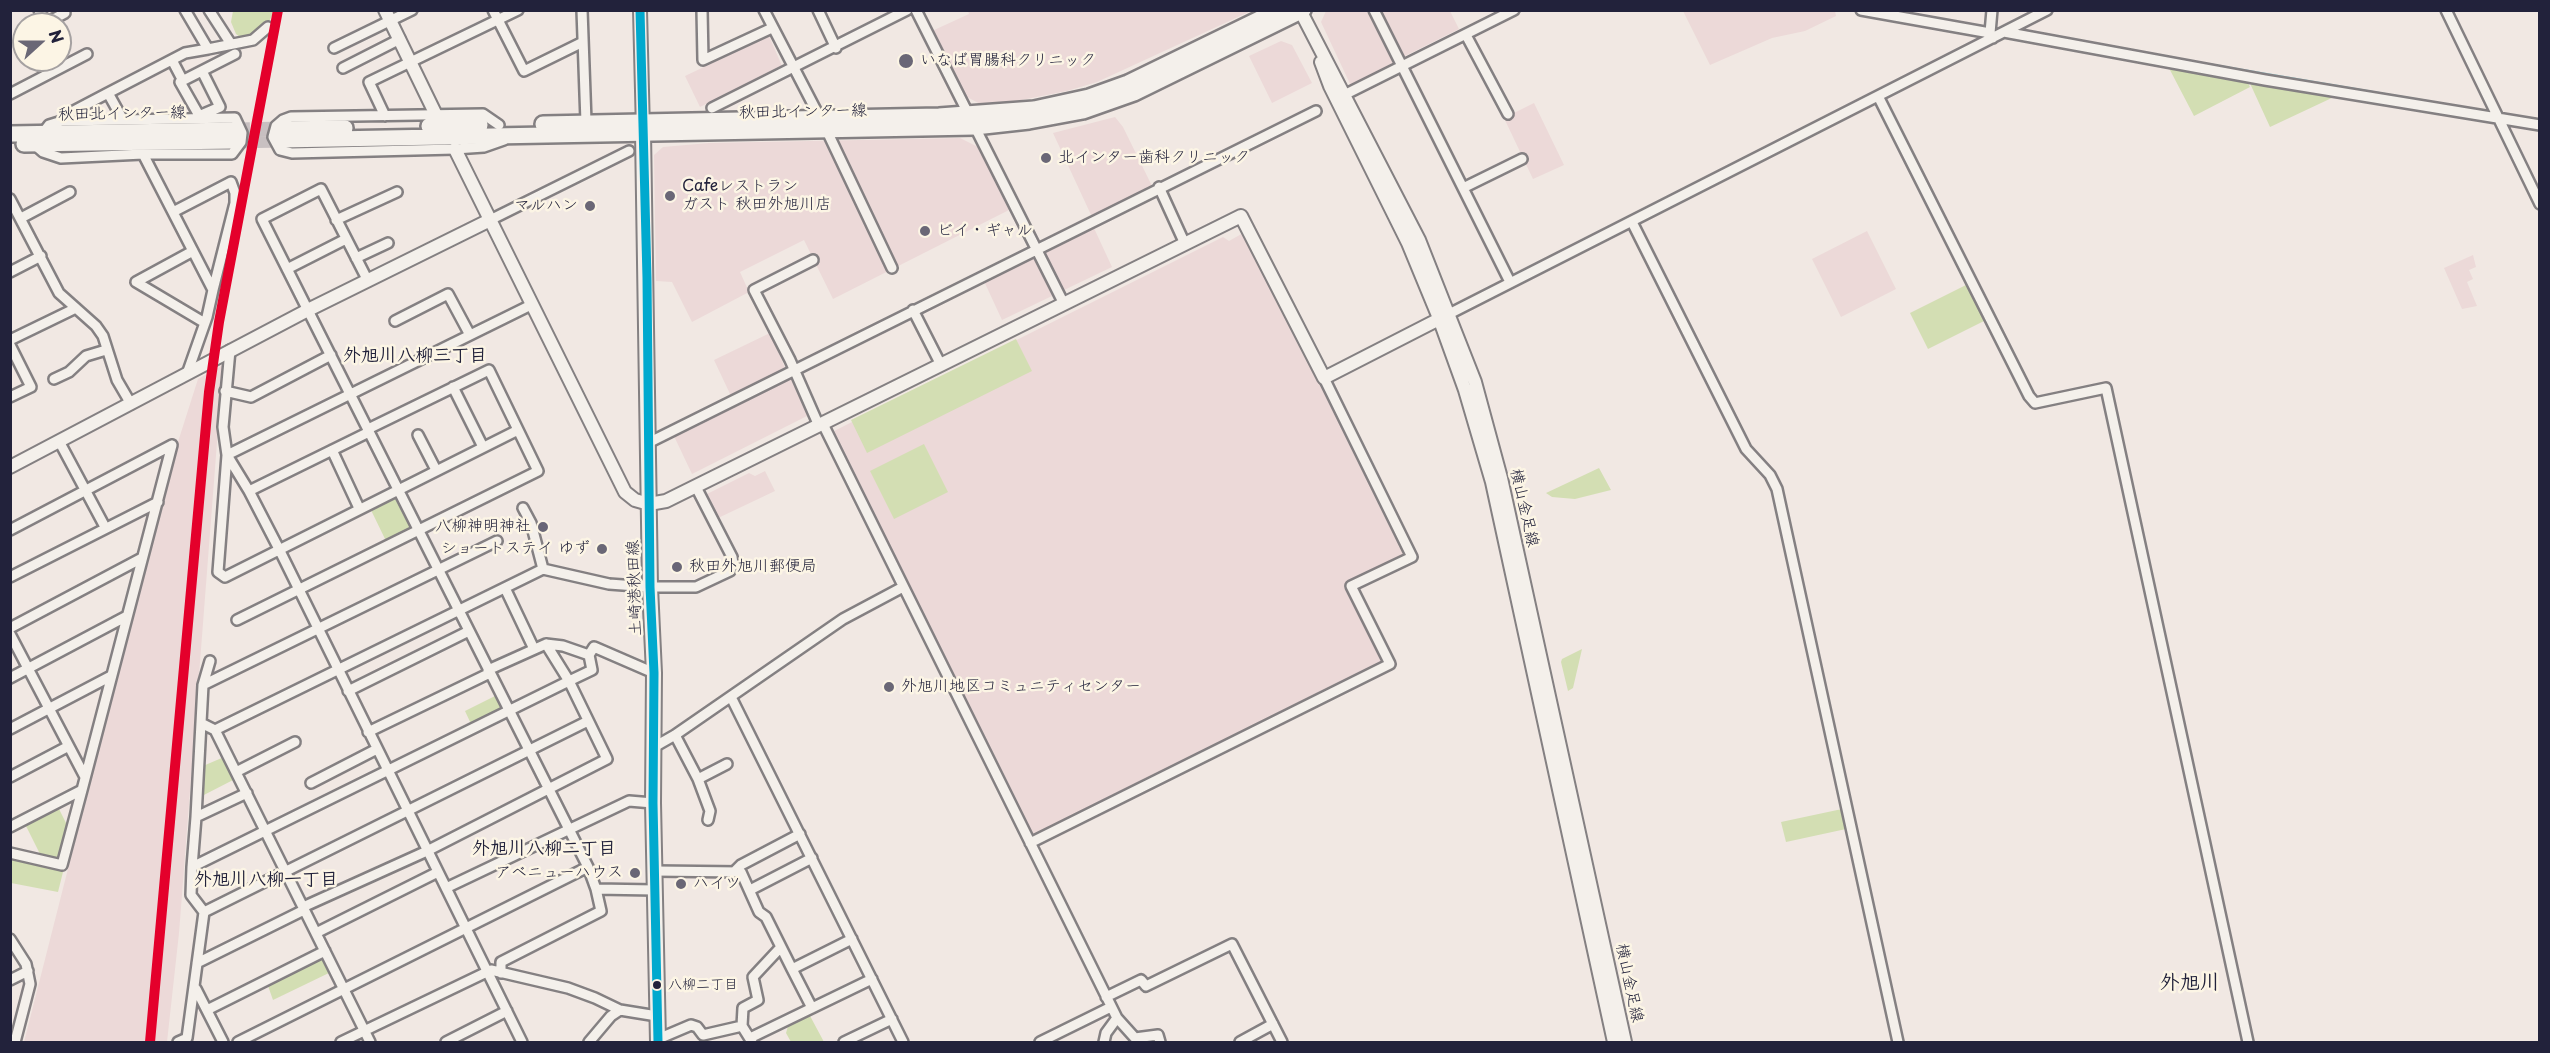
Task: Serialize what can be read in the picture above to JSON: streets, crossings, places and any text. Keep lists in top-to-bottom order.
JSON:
{
  "streets": {
    "main road": ["秋田北インター線", "土崎港秋田線"],
    "street": ["横山金足線"]
  },
  "crossings": [
    ["秋田北インター線", "横山金足線"],
    ["秋田北インター線", "土崎港秋田線"]
  ],
  "districts": [
    "外旭川八柳三丁目",
    "外旭川八柳二丁目",
    "外旭川八柳一丁目",
    "外旭川"
  ],
  "places": [
    "いなば胃腸科クリニック",
    "北インター歯科クリニック",
    "Cafeレストラン ガスト 秋田外旭川店",
    "マルハン",
    "ビイ・ギャル",
    "八柳神明神社",
    "ショートステイ ゆず",
    "秋田外旭川郵便局",
    "外旭川地区コミュニティセンター",
    "アベニューハウス",
    "ハイツ",
    "八柳二丁目"
  ],
  "north": "right"
}
